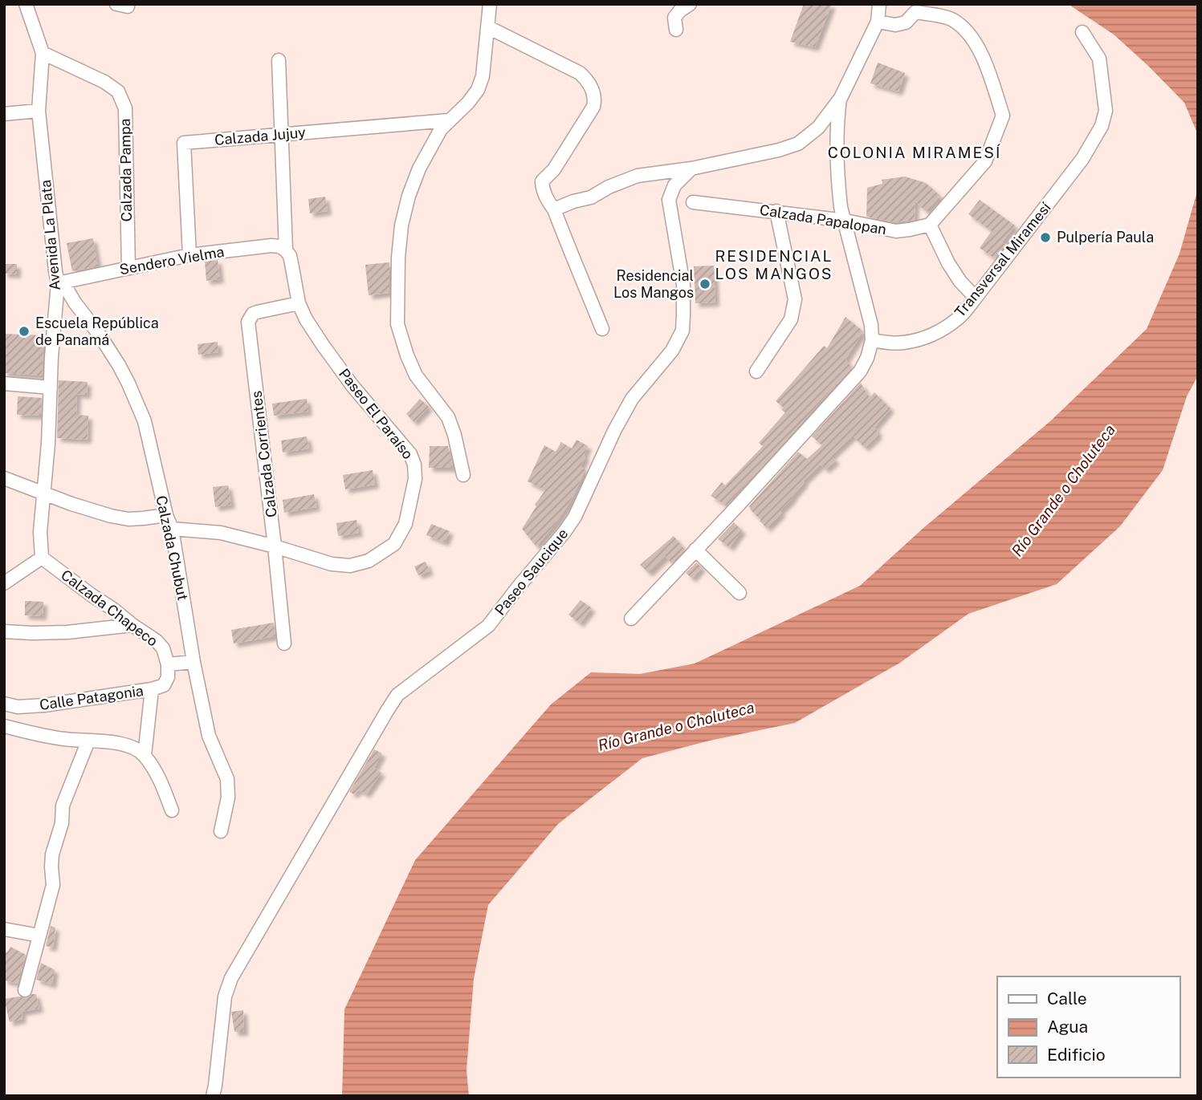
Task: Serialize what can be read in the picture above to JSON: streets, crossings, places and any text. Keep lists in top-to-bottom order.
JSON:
{
  "streets": {
    "street": [
      "Calzada Jujuy",
      "Calzada Pampa",
      "Calzada Papalopan",
      "Avenida La Plata",
      "Transversal Miramesí",
      "Sendero Vielma",
      "Paseo El Paraíso",
      "Calzada Corrientes",
      "Calzada Chubut",
      "Paseo Saucique",
      "Calzada Chapeco",
      "Calle Patagonia"
    ]
  },
  "crossings": [
    ["Calzada Jujuy", "Sendero Vielma"],
    ["Calzada Jujuy", "Paseo El Paraíso"],
    ["Calzada Pampa", "Avenida La Plata"],
    ["Calzada Pampa", "Sendero Vielma"],
    ["Avenida La Plata", "Sendero Vielma"],
    ["Avenida La Plata", "Calzada Chubut"],
    ["Avenida La Plata", "Calzada Chapeco"],
    ["Sendero Vielma", "Paseo El Paraíso"],
    ["Sendero Vielma", "Calzada Chubut"],
    ["Paseo El Paraíso", "Calzada Corrientes"],
    ["Paseo El Paraíso", "Calzada Chubut"],
    ["Calzada Chapeco", "Calle Patagonia"]
  ],
  "districts": ["COLONIA MIRAMESÍ", "RESIDENCIAL LOS MANGOS"],
  "water": ["Río Grande o Choluteca"],
  "places": ["Pulpería Paula", "Residencial Los Mangos", "Escuela República de Panamá"],
  "legend": ["Calle", "Agua", "Edificio"]
}
